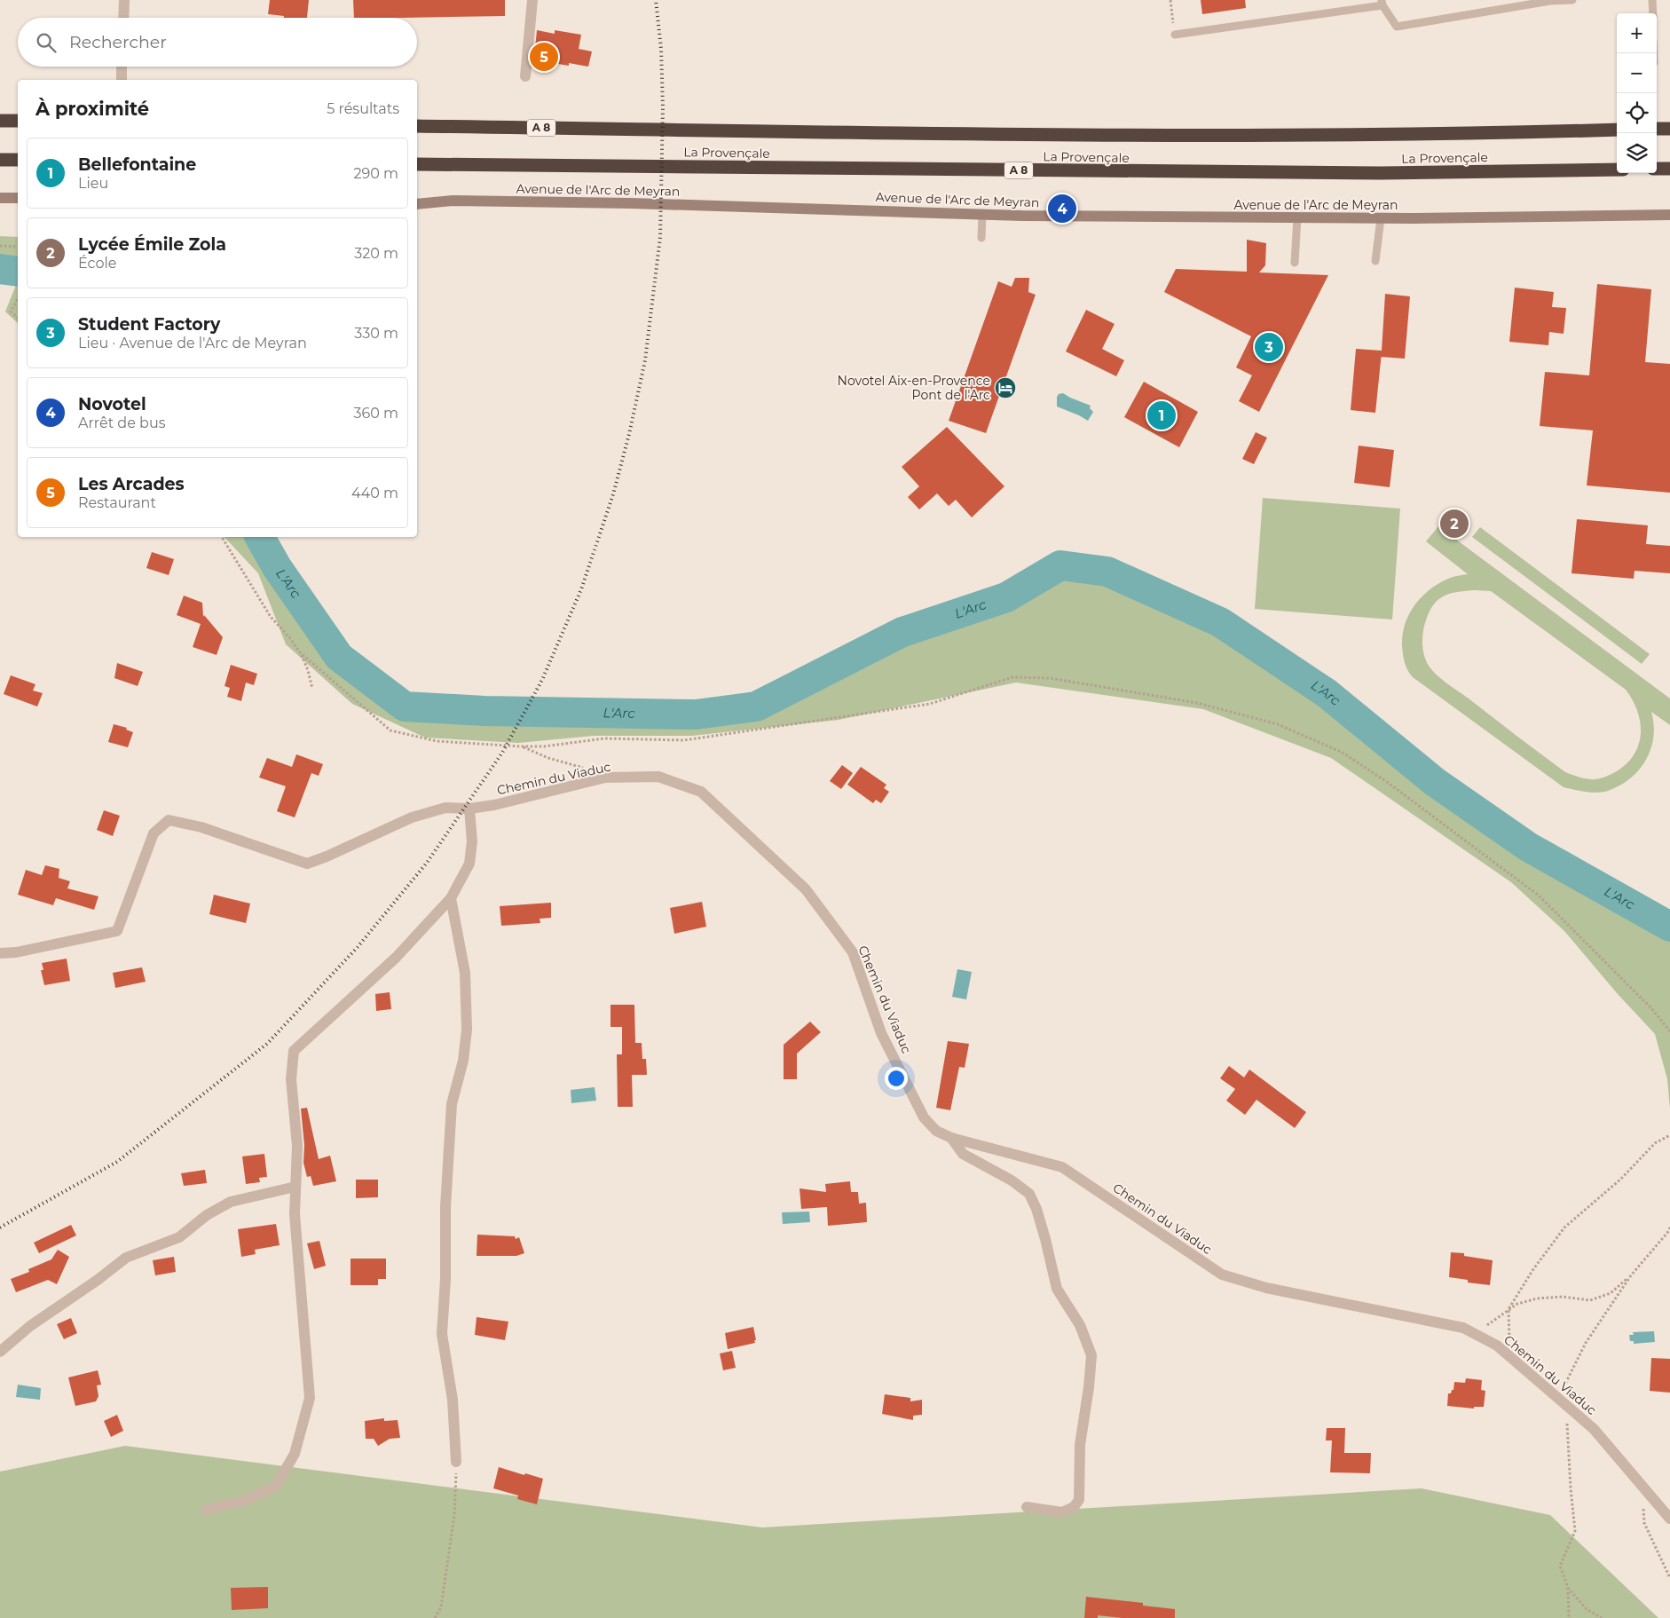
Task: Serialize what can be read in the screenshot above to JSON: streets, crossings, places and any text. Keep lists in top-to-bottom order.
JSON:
{
  "streets": {
    "highway": ["A 8", "La Provençale"],
    "main road": ["Avenue de l'Arc de Meyran"],
    "street": ["Chemin du Viaduc"]
  },
  "water": ["L'Arc"],
  "places": {
    "hotel": ["Novotel Aix-en-Provence Pont de l'Arc"]
  },
  "page": {
    "map_buttons": ["+", "−"],
    "search": "Rechercher",
    "pins": [
      "5",
      "4",
      "3",
      "1",
      "2"
    ],
    "heading": ["À proximité", "5 résultats"],
    "list": [
      {
        "mark": "1",
        "name": "Bellefontaine",
        "note": "Lieu",
        "value": "290 m"
      },
      {
        "mark": "2",
        "name": "Lycée Émile Zola",
        "note": "École",
        "value": "320 m"
      },
      {
        "mark": "3",
        "name": "Student Factory",
        "note": "Lieu · Avenue de l'Arc de Meyran",
        "value": "330 m"
      },
      {
        "mark": "4",
        "name": "Novotel",
        "note": "Arrêt de bus",
        "value": "360 m"
      },
      {
        "mark": "5",
        "name": "Les Arcades",
        "note": "Restaurant",
        "value": "440 m"
      }
    ]
  }
}
